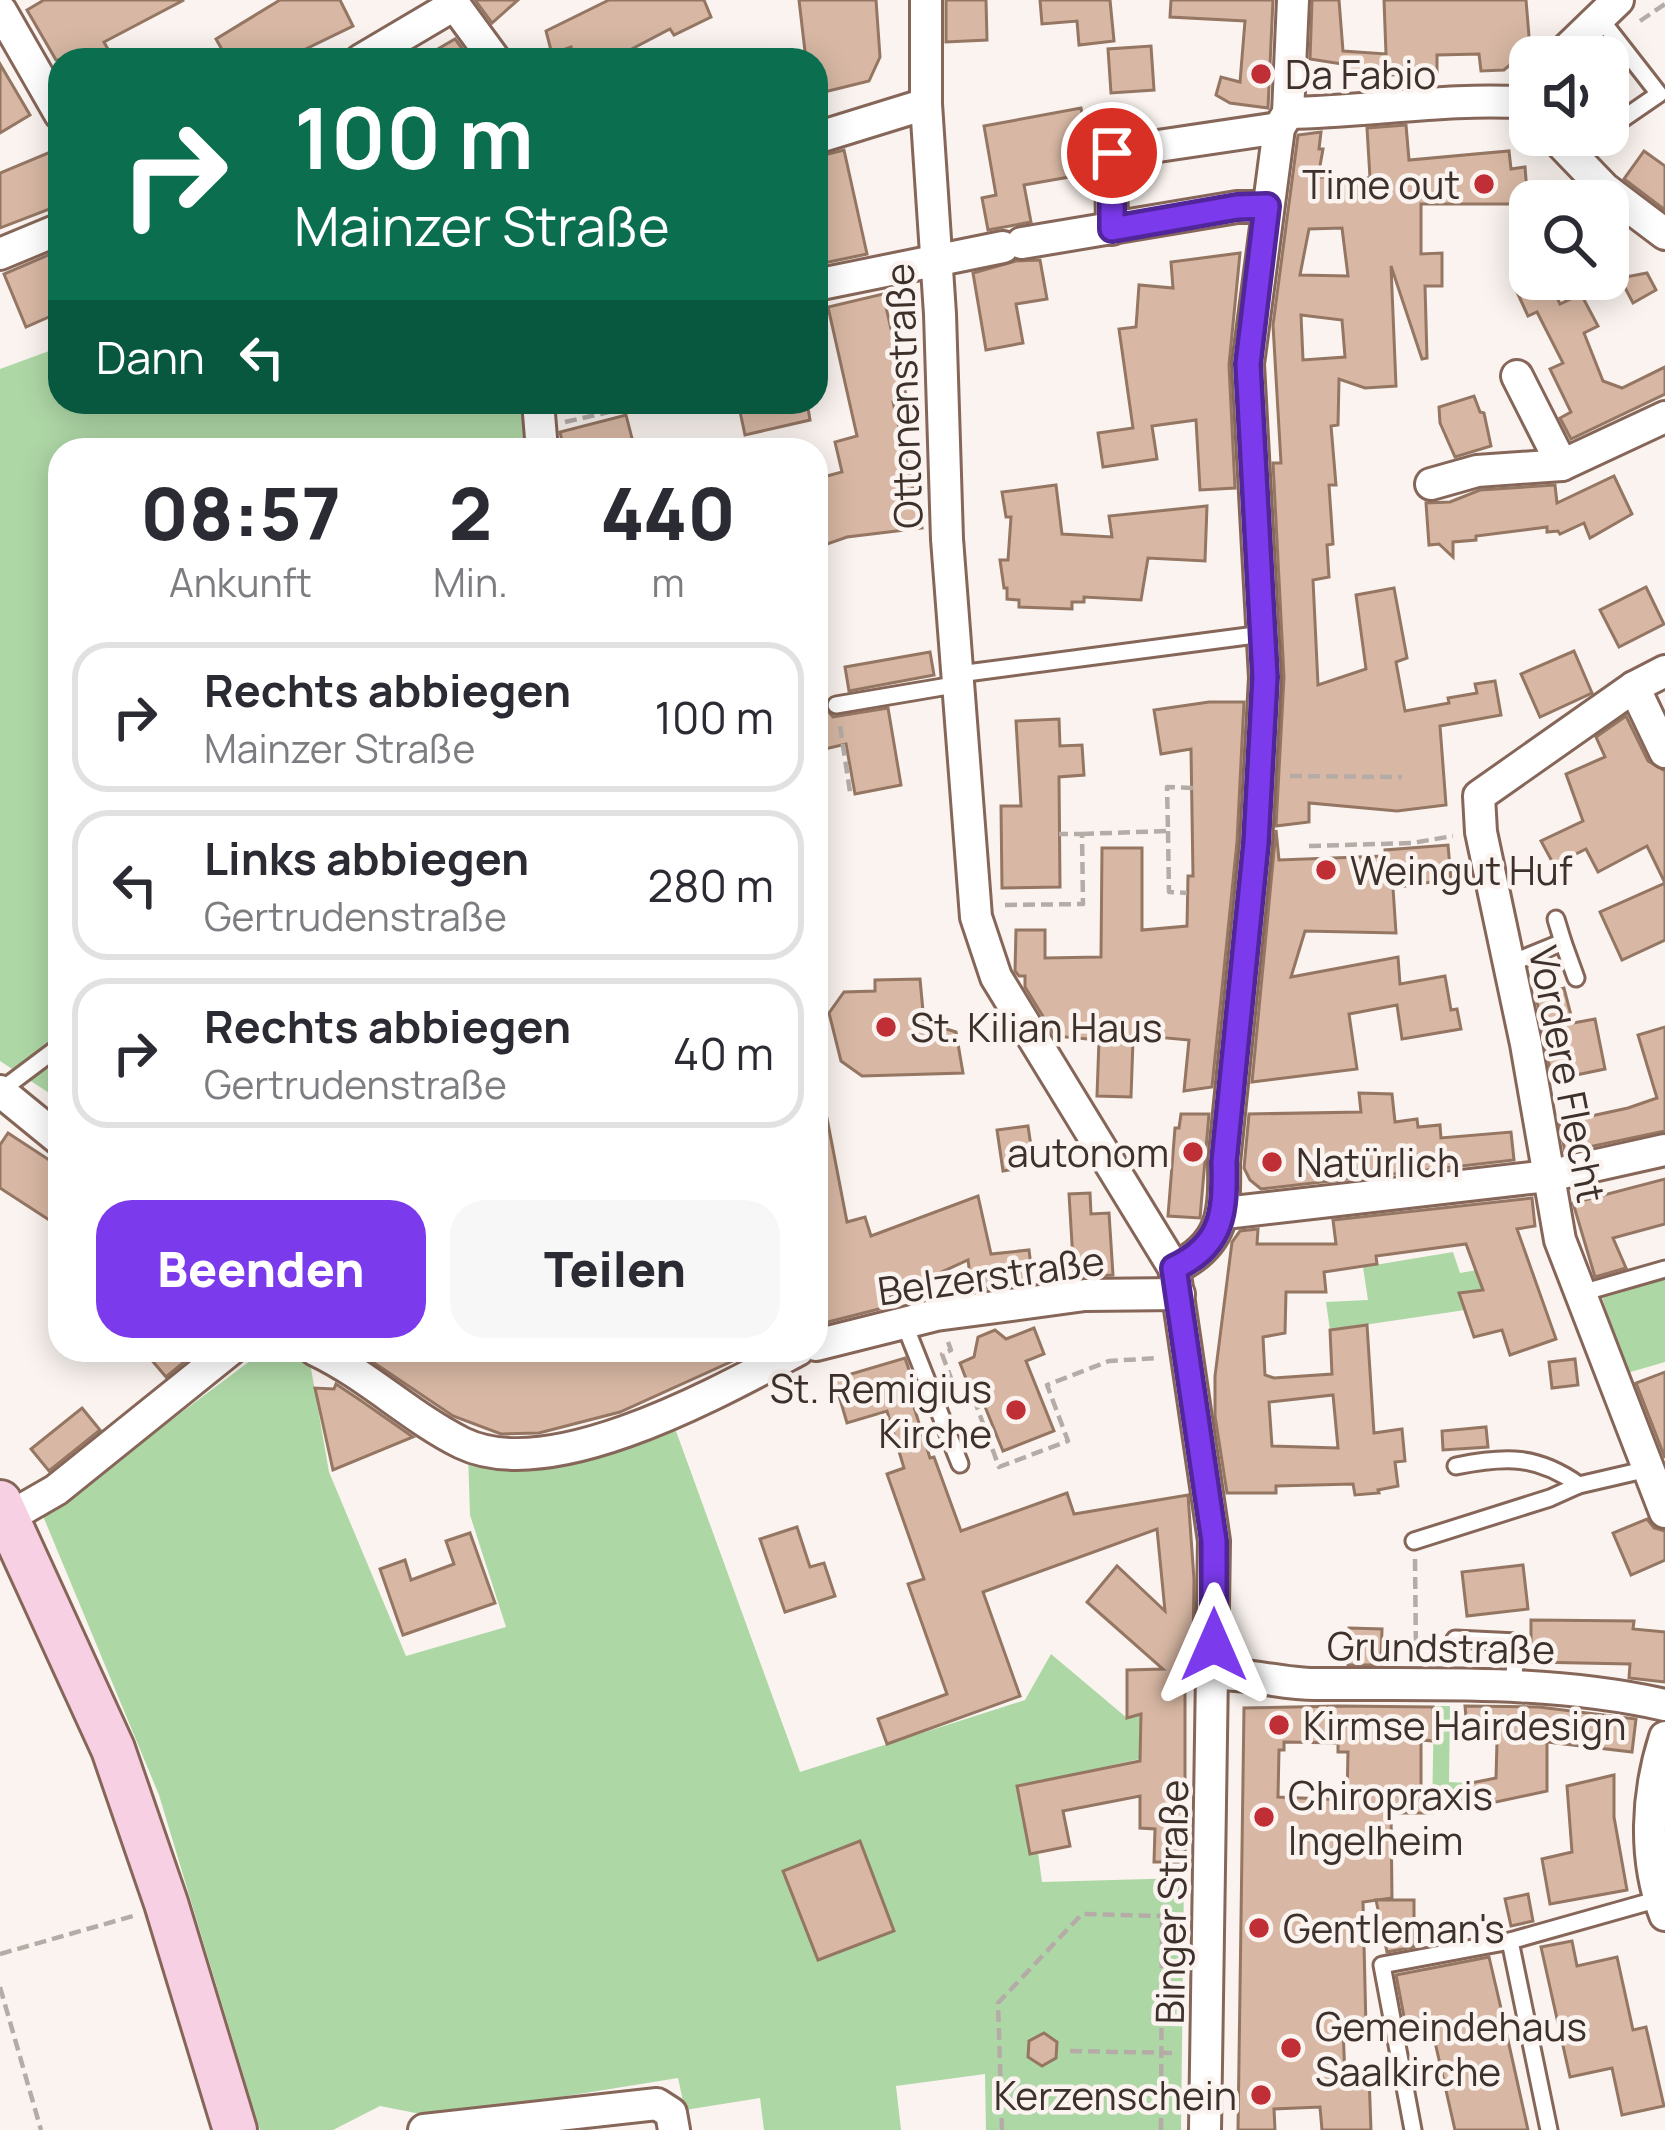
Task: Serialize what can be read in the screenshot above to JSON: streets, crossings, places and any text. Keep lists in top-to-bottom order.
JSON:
{
  "streets": {
    "street": [
      "Ottonenstraße",
      "Vordere Flecht",
      "Belzerstraße",
      "Grundstraße",
      "Binger Straße"
    ]
  },
  "crossings": [
    ["Ottonenstraße", "Belzerstraße"],
    ["Ottonenstraße", "Binger Straße"],
    ["Belzerstraße", "Binger Straße"],
    ["Grundstraße", "Binger Straße"]
  ],
  "places": [
    "Da Fabio",
    "Time out",
    "Weingut Huf",
    "St. Kilian Haus",
    "autonom",
    "Natürlich",
    "St. Remigius Kirche",
    "Kirmse Hairdesign",
    "Chiropraxis Ingelheim",
    "Gentleman's",
    "Gemeindehaus Saalkirche",
    "Kerzenschein"
  ],
  "page": {
    "turn": ["100 m", "Mainzer Straße"],
    "then": "Dann",
    "eta": [
      "08:57",
      "Ankunft",
      "2",
      "Min.",
      "440",
      "m"
    ],
    "list": [
      {
        "name": "Rechts abbiegen",
        "note": "Mainzer Straße",
        "value": "100 m"
      },
      {
        "name": "Links abbiegen",
        "note": "Gertrudenstraße",
        "value": "280 m"
      },
      {
        "name": "Rechts abbiegen",
        "note": "Gertrudenstraße",
        "value": "40 m"
      }
    ],
    "buttons": ["Beenden", "Teilen"]
  }
}
